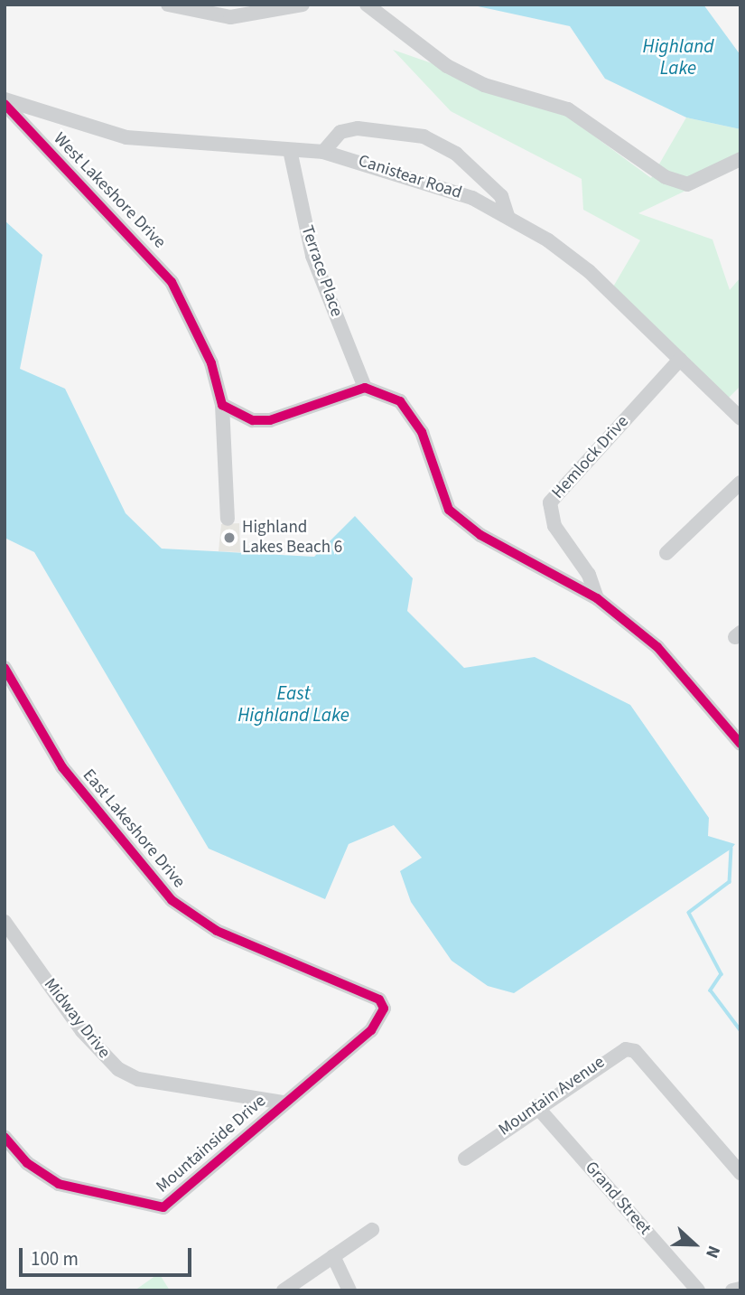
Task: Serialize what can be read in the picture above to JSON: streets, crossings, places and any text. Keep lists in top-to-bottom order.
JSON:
{
  "streets": {
    "street": [
      "Canistear Road",
      "West Lakeshore Drive",
      "Terrace Place",
      "Hemlock Drive",
      "East Lakeshore Drive",
      "Midway Drive",
      "Mountain Avenue",
      "Mountainside Drive",
      "Grand Street"
    ]
  },
  "crossings": [
    ["Canistear Road", "West Lakeshore Drive"],
    ["Canistear Road", "Terrace Place"],
    ["Canistear Road", "Hemlock Drive"],
    ["East Lakeshore Drive", "Mountainside Drive"],
    ["Midway Drive", "Mountainside Drive"],
    ["Mountain Avenue", "Grand Street"]
  ],
  "water": ["Highland Lake", "East Highland Lake"],
  "places": ["Highland Lakes Beach 6"],
  "scale_bar": "100 m",
  "north": "right"
}
